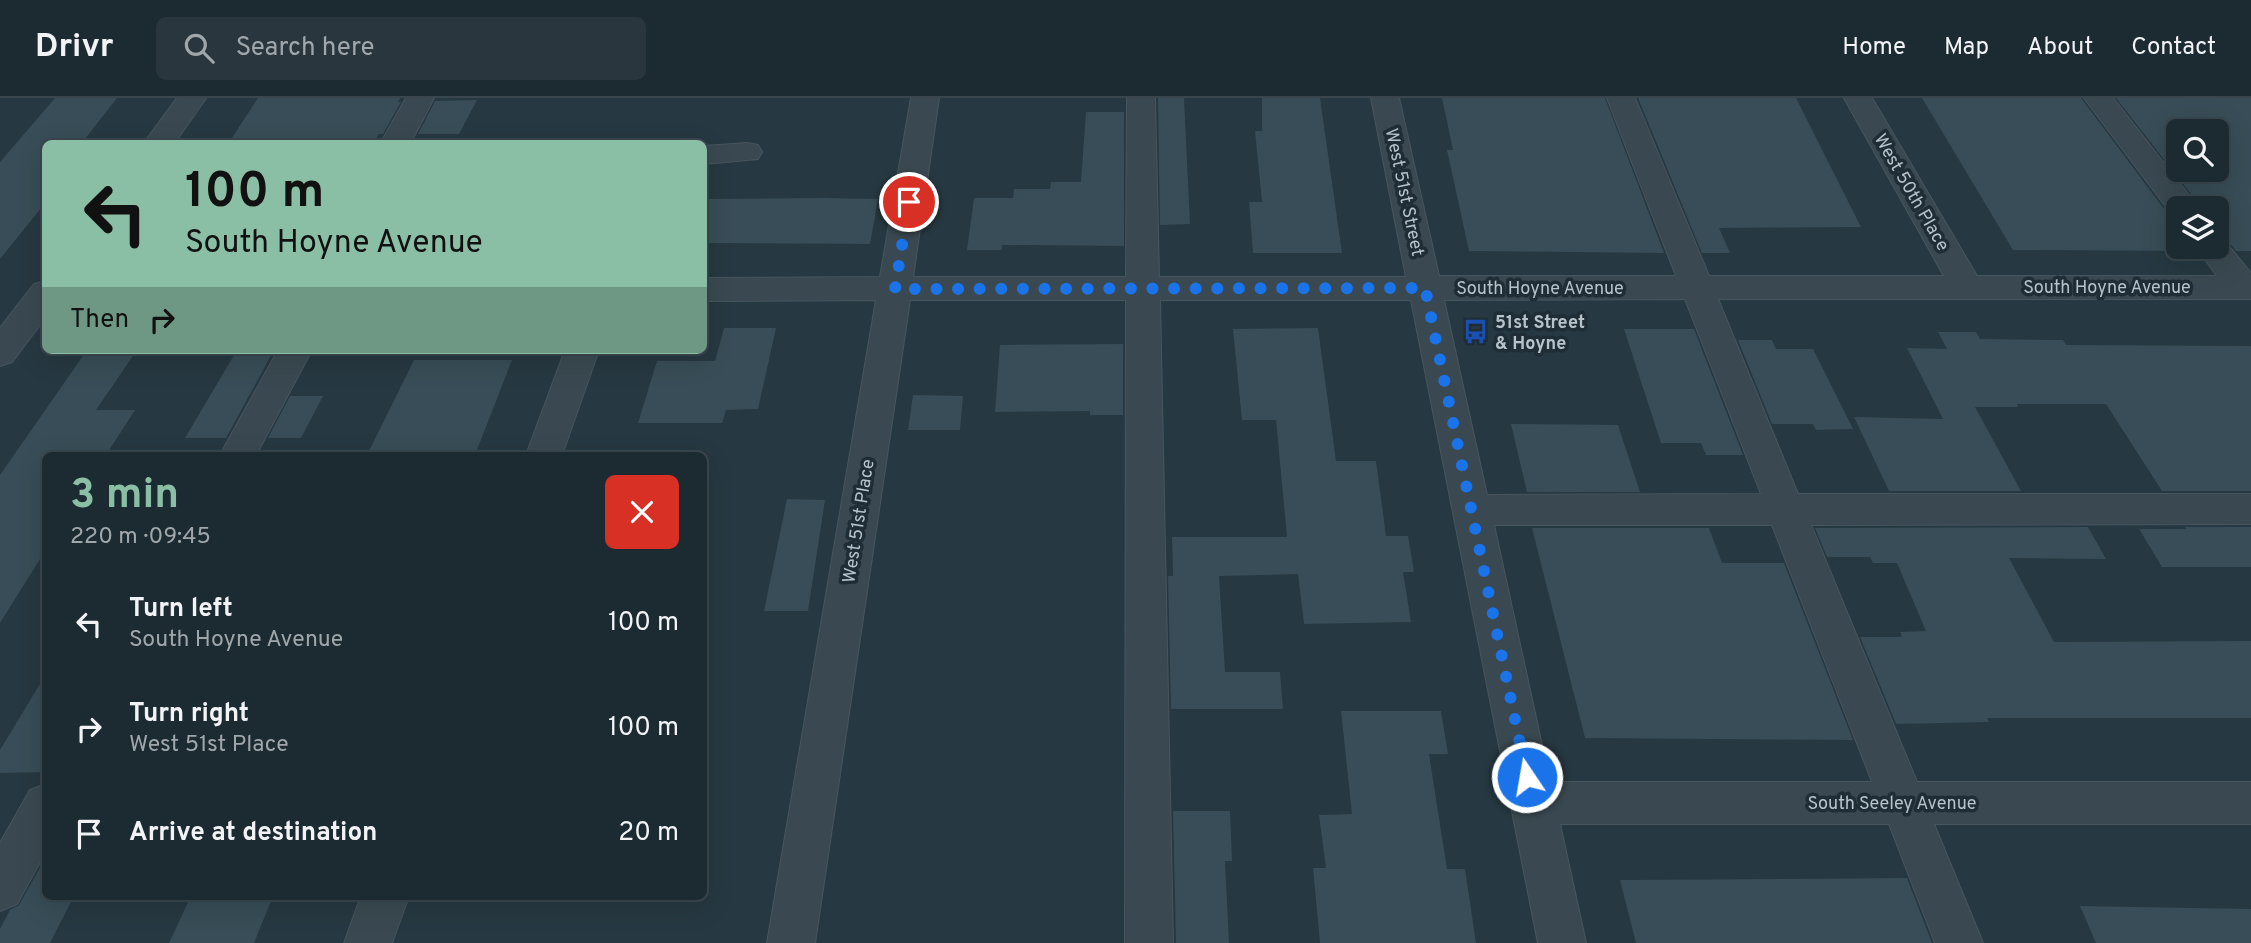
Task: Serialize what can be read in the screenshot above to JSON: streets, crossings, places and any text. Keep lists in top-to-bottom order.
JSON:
{
  "streets": {
    "street": [
      "West 51st Street",
      "West 50th Place",
      "South Hoyne Avenue",
      "West 51st Place",
      "South Seeley Avenue"
    ]
  },
  "crossings": [
    ["West 51st Street", "South Hoyne Avenue"],
    ["West 51st Street", "South Seeley Avenue"],
    ["West 50th Place", "South Hoyne Avenue"],
    ["South Hoyne Avenue", "West 51st Place"]
  ],
  "places": {
    "bus stop": ["51st Street & Hoyne"]
  },
  "page": {
    "header": "Drivr",
    "search": "Search here",
    "nav": [
      "Home",
      "Map",
      "About",
      "Contact"
    ],
    "turn": ["100 m", "South Hoyne Avenue"],
    "then": "Then",
    "heading": ["3 min", "220 m · 09:45"],
    "list": [
      {
        "name": "Turn left",
        "note": "South Hoyne Avenue",
        "value": "100 m"
      },
      {
        "name": "Turn right",
        "note": "West 51st Place",
        "value": "100 m"
      },
      {
        "name": "Arrive at destination",
        "value": "20 m"
      }
    ]
  }
}
